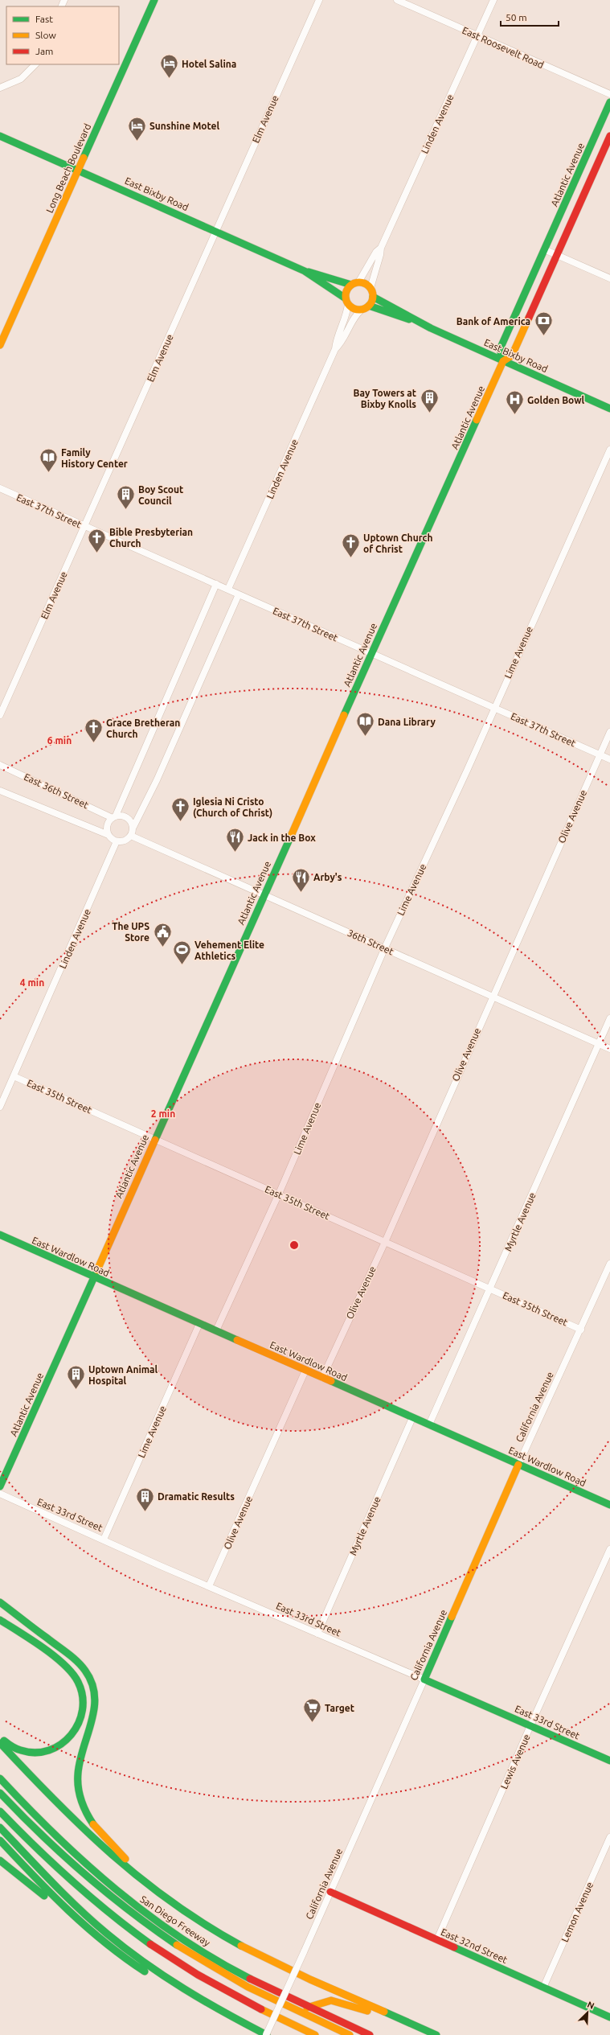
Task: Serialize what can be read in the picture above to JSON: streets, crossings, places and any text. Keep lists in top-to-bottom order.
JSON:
{
  "streets": {
    "main road": [
      "Long Beach Boulevard",
      "Atlantic Avenue",
      "East Bixby Road",
      "East Wardlow Road",
      "California Avenue",
      "East 33rd Street",
      "San Diego Freeway",
      "East 32nd Street"
    ],
    "street": [
      "East Roosevelt Road",
      "Elm Avenue",
      "Linden Avenue",
      "East 37th Street",
      "Lime Avenue",
      "East 36th Street",
      "Olive Avenue",
      "36th Street",
      "East 35th Street",
      "Myrtle Avenue",
      "Lewis Avenue",
      "Lemon Avenue"
    ]
  },
  "crossings": [
    ["East Roosevelt Road", "Linden Avenue"],
    ["Elm Avenue", "East Bixby Road"],
    ["Elm Avenue", "East 37th Street"],
    ["Linden Avenue", "East 37th Street"],
    ["Linden Avenue", "East 36th Street"],
    ["Linden Avenue", "36th Street"],
    ["Linden Avenue", "East 35th Street"],
    ["Long Beach Boulevard", "East Bixby Road"],
    ["Atlantic Avenue", "East Bixby Road"],
    ["Atlantic Avenue", "East 37th Street"],
    ["Atlantic Avenue", "36th Street"],
    ["Atlantic Avenue", "East 35th Street"],
    ["Atlantic Avenue", "East Wardlow Road"],
    ["East 37th Street", "Lime Avenue"],
    ["East 37th Street", "Olive Avenue"],
    ["Lime Avenue", "36th Street"],
    ["Lime Avenue", "East 35th Street"],
    ["Lime Avenue", "East Wardlow Road"],
    ["Lime Avenue", "East 33rd Street"],
    ["East 36th Street", "36th Street"],
    ["Olive Avenue", "36th Street"],
    ["Olive Avenue", "East 35th Street"],
    ["Olive Avenue", "East Wardlow Road"],
    ["Olive Avenue", "East 33rd Street"],
    ["36th Street", "Myrtle Avenue"],
    ["East 35th Street", "Myrtle Avenue"],
    ["East 35th Street", "California Avenue"],
    ["Myrtle Avenue", "East Wardlow Road"],
    ["Myrtle Avenue", "East 33rd Street"],
    ["East Wardlow Road", "California Avenue"],
    ["California Avenue", "East 33rd Street"],
    ["California Avenue", "East 32nd Street"],
    ["East 33rd Street", "Lewis Avenue"],
    ["Lewis Avenue", "East 32nd Street"],
    ["Lemon Avenue", "East 32nd Street"]
  ],
  "places": {
    "hotel": ["Hotel Salina", "Sunshine Motel"],
    "bank": ["Bank of America"],
    "building": [
      "Bay Towers at Bixby Knolls",
      "Boy Scout Council",
      "Uptown Animal Hospital",
      "Dramatic Results"
    ],
    "hospital": ["Golden Bowl"],
    "library": ["Family History Center", "Dana Library"],
    "church": [
      "Bible Presbyterian Church",
      "Uptown Church of Christ",
      "Grace Bretheran Church",
      "Iglesia Ni Cristo (Church of Christ)"
    ],
    "restaurant": ["Jack in the Box", "Arby's"],
    "public building": ["The UPS Store"],
    "sports": ["Vehement Elite Athletics"],
    "supermarket": ["Target"]
  },
  "legend": ["Fast", "Slow", "Jam"],
  "scale_bar": "50 m",
  "north": "top right",
  "rings": ["6 min", "4 min", "2 min"]
}
